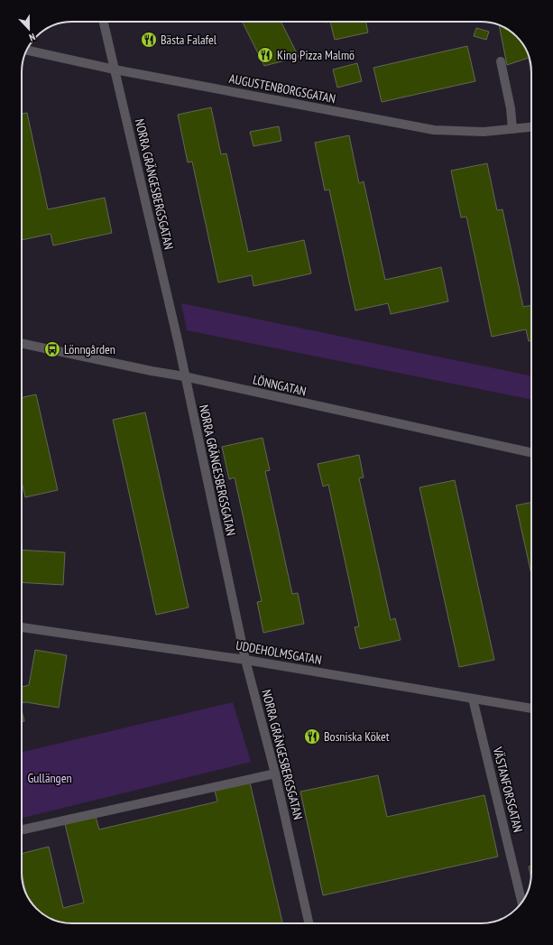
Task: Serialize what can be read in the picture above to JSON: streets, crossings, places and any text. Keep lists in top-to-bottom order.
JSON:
{
  "streets": {
    "street": [
      "AUGUSTENBORGSGATAN",
      "NORRA GRÄNGESBERGSGATAN",
      "LÖNNGATAN",
      "UDDEHOLMSGATAN",
      "VÄSTANFORSGATAN"
    ]
  },
  "crossings": [
    ["AUGUSTENBORGSGATAN", "NORRA GRÄNGESBERGSGATAN"],
    ["NORRA GRÄNGESBERGSGATAN", "LÖNNGATAN"],
    ["NORRA GRÄNGESBERGSGATAN", "UDDEHOLMSGATAN"],
    ["UDDEHOLMSGATAN", "VÄSTANFORSGATAN"]
  ],
  "parks": ["Gullängen"],
  "places": {
    "restaurant": ["Bästa Falafel", "King Pizza Malmö", "Bosniska Köket"],
    "bus stop": ["Lönngården"]
  },
  "north": "bottom"
}
